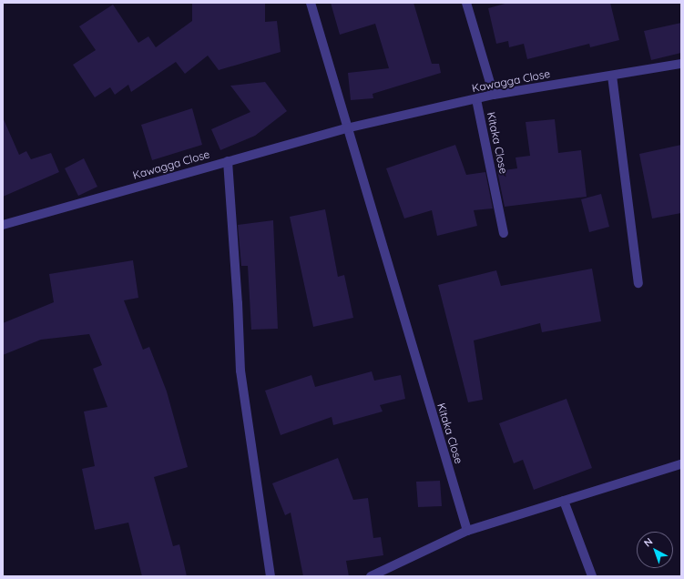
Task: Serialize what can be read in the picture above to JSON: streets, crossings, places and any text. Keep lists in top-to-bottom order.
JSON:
{
  "streets": {
    "street": ["Kawagga Close", "Kitaka Close"]
  },
  "crossings": [
    ["Kawagga Close", "Kitaka Close"]
  ],
  "north": "top left"
}
